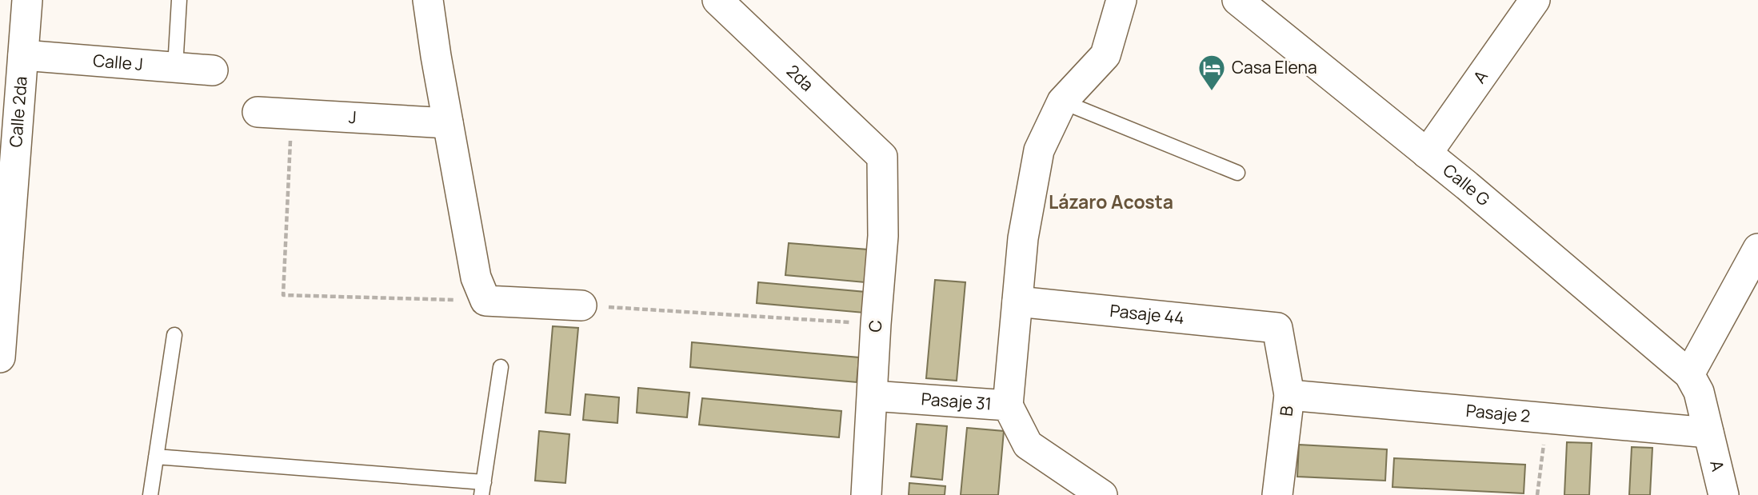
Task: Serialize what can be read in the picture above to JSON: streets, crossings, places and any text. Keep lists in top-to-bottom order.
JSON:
{
  "streets": {
    "street": [
      "Calle J",
      "A",
      "2da",
      "Calle 2da",
      "J",
      "Calle G",
      "Pasaje 44",
      "C",
      "Pasaje 31",
      "B",
      "Pasaje 2"
    ]
  },
  "crossings": [
    ["Calle J", "Calle 2da"],
    ["A", "Calle G"],
    ["A", "Pasaje 2"],
    ["2da", "C"],
    ["Pasaje 44", "B"],
    ["C", "Pasaje 31"],
    ["B", "Pasaje 2"]
  ],
  "districts": ["Lázaro Acosta"],
  "places": {
    "hotel": ["Casa Elena"]
  }
}
